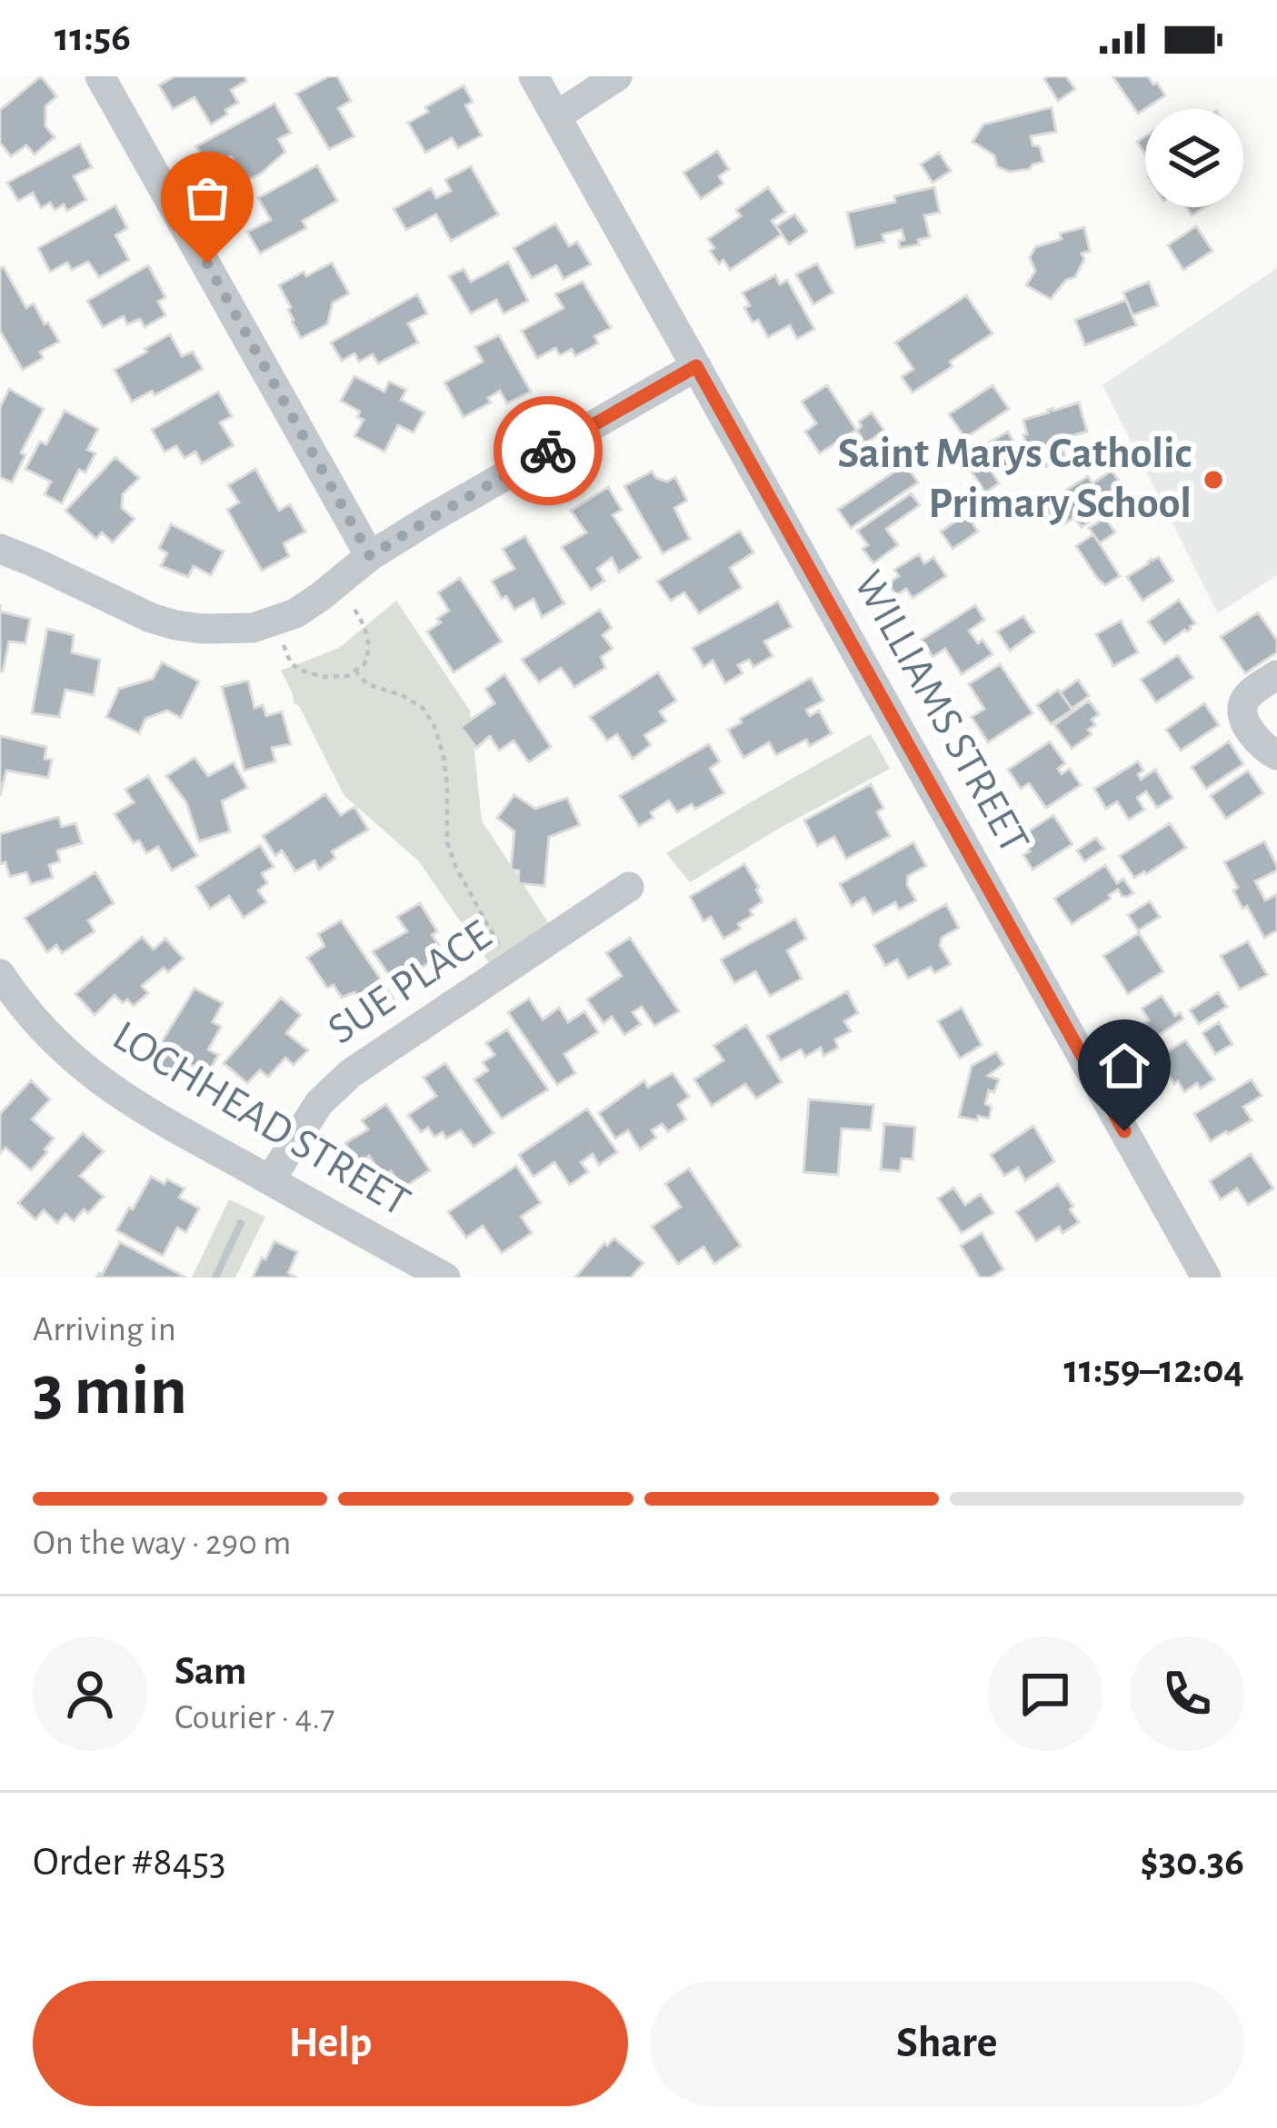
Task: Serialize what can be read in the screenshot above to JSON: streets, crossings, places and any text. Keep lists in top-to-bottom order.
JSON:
{
  "streets": {
    "street": ["WILLIAMS STREET", "SUE PLACE", "LOCHHEAD STREET"]
  },
  "crossings": [
    ["SUE PLACE", "LOCHHEAD STREET"]
  ],
  "places": ["Saint Marys Catholic Primary School"],
  "page": {
    "status": "11:56",
    "heading": ["3 min", "Arriving in", "11:59–12:04"],
    "panel": [
      "Sam",
      "Courier · 4.7",
      "Order #8453",
      "$30.36"
    ],
    "bar": "On the way · 290 m",
    "buttons": ["Help", "Share"]
  }
}
